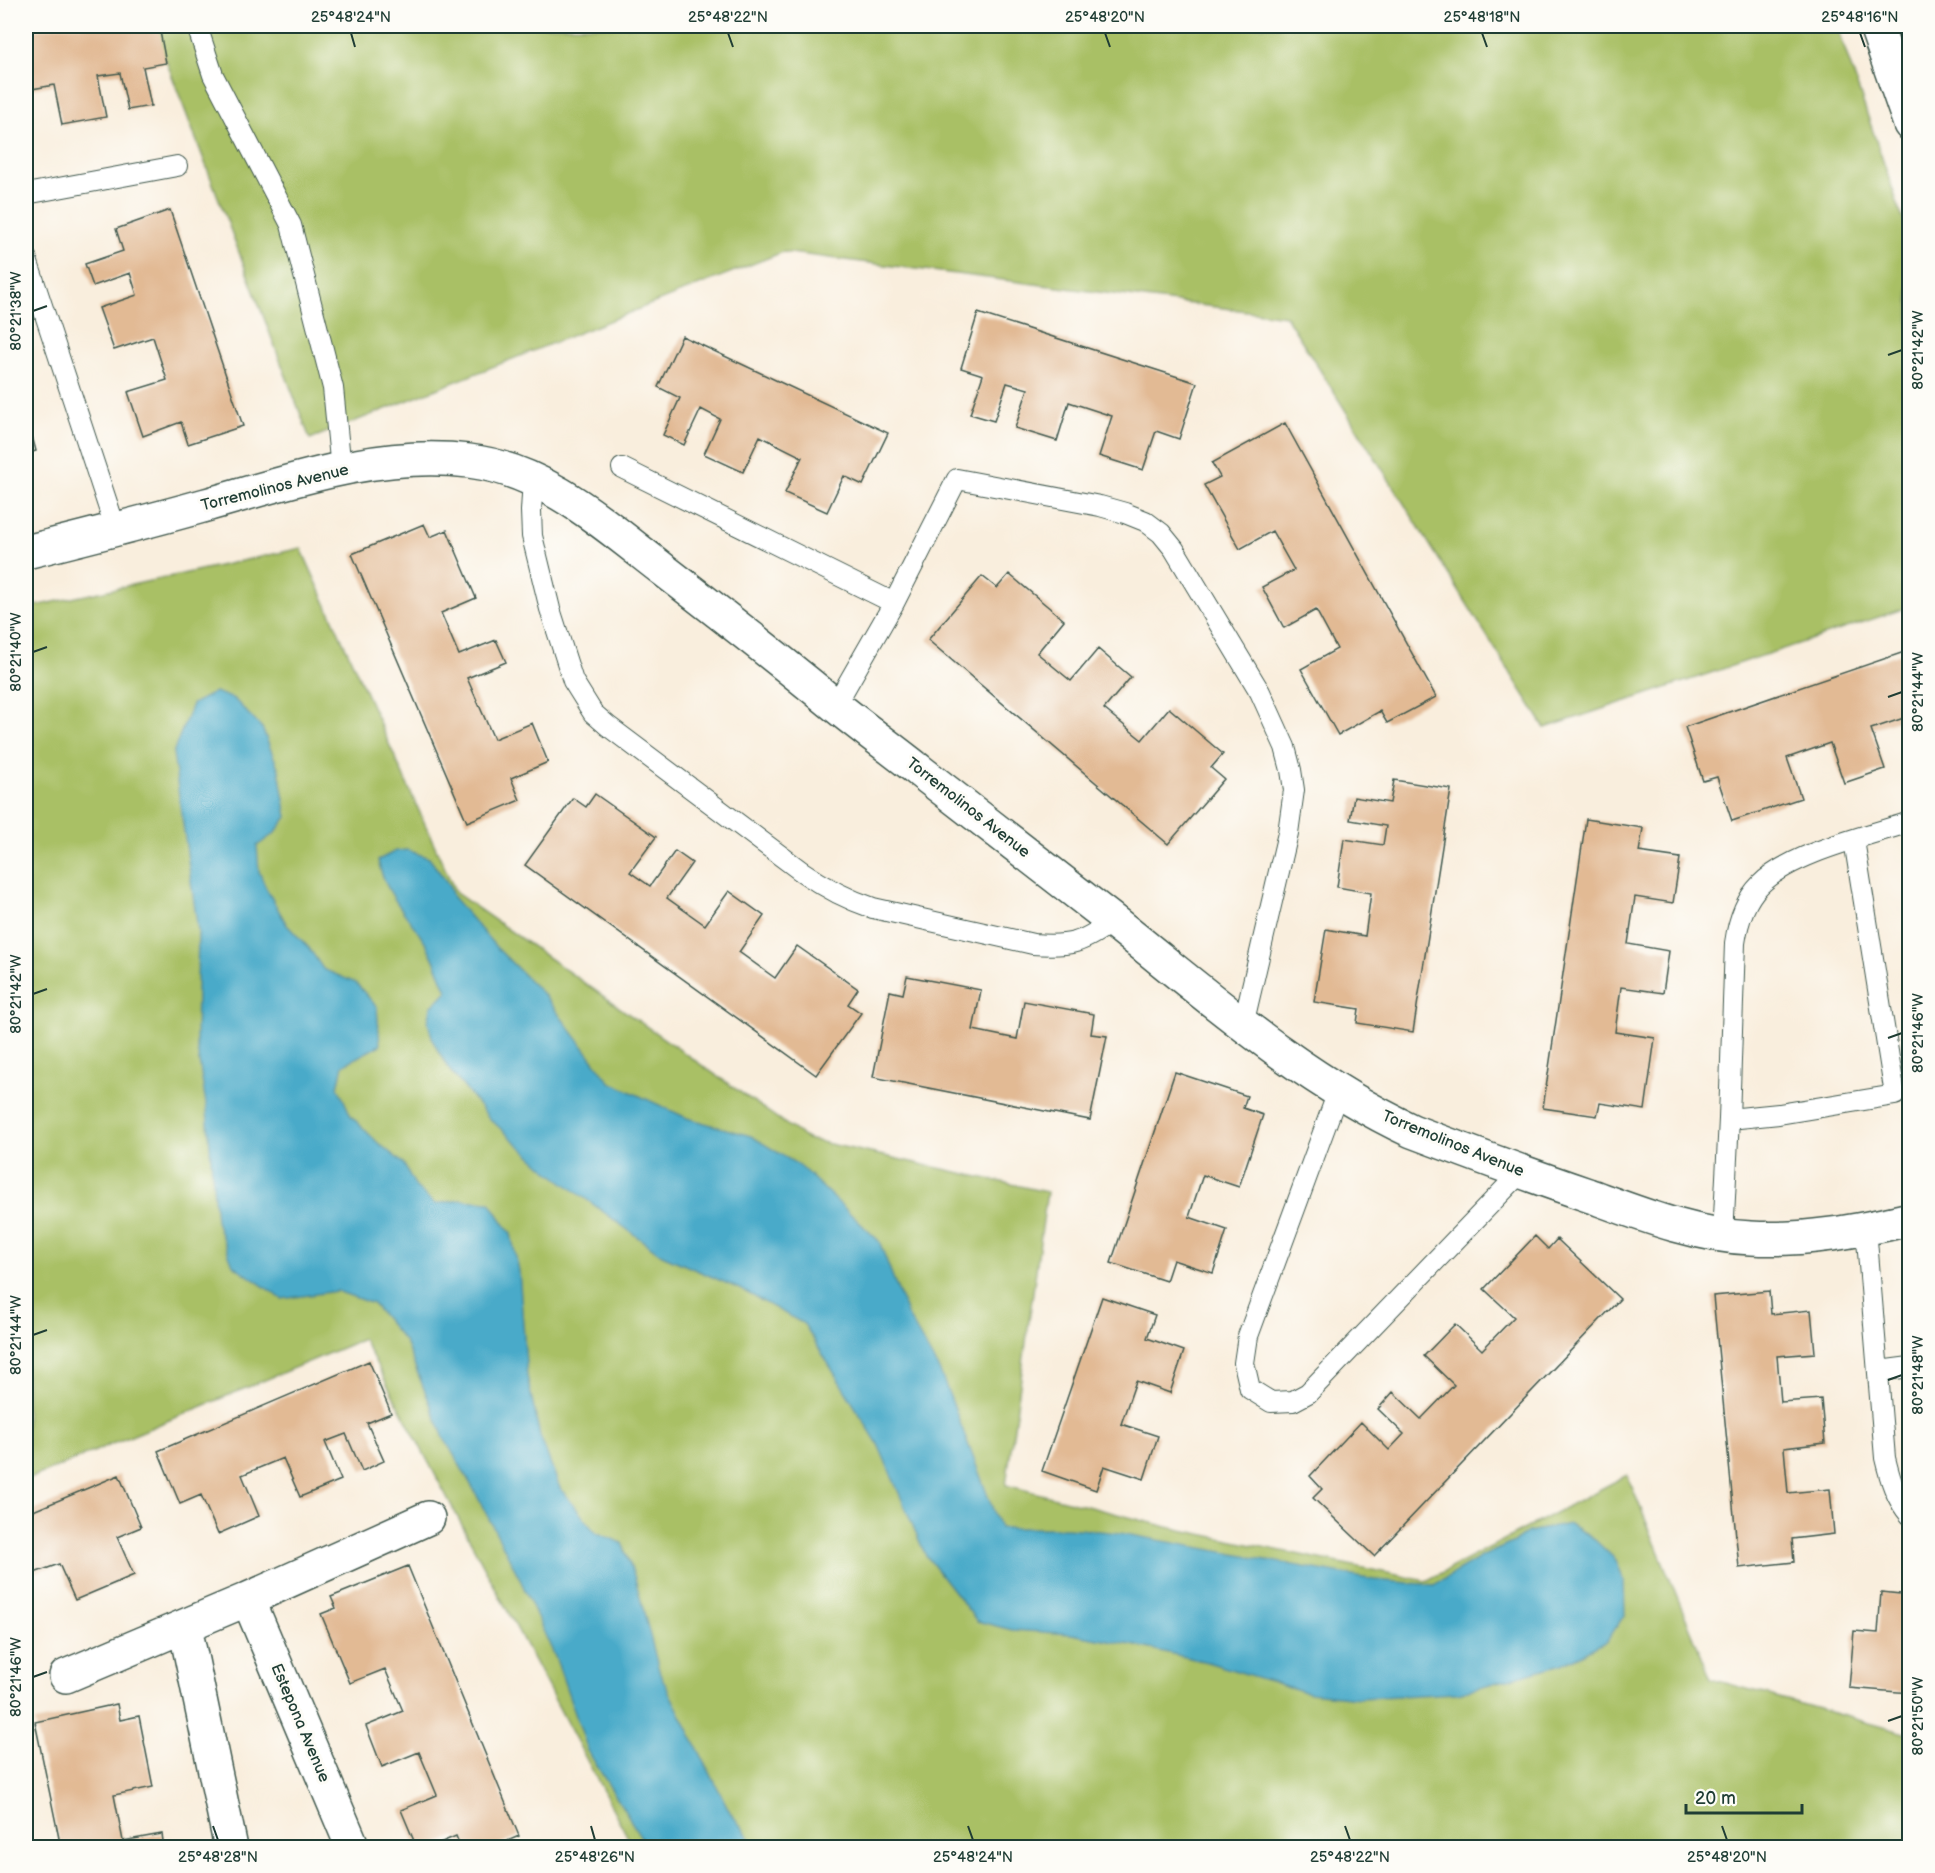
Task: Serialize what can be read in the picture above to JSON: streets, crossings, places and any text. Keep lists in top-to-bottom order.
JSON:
{
  "streets": {
    "street": ["Torremolinos Avenue", "Estepona Avenue"]
  },
  "scale_bar": "20 m",
  "coordinates": [
    "25°48'24\"N",
    "25°48'22\"N",
    "25°48'20\"N",
    "25°48'18\"N",
    "25°48'16\"N",
    "80°21'38\"W",
    "80°21'42\"W",
    "80°21'40\"W",
    "80°21'44\"W",
    "80°21'46\"W",
    "80°21'48\"W",
    "80°21'50\"W",
    "25°48'28\"N",
    "25°48'26\"N"
  ]
}
